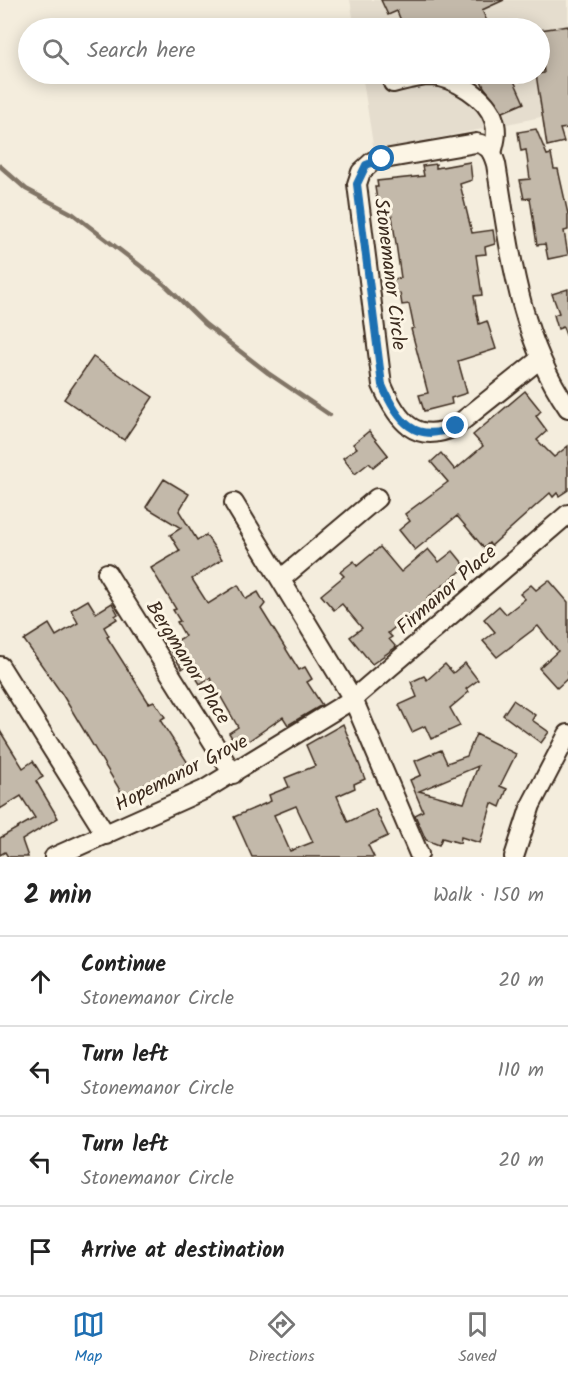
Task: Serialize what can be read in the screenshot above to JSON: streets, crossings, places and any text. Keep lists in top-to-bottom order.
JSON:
{
  "streets": {
    "street": [
      "Stonemanor Circle",
      "Firmanor Place",
      "Bergmanor Place",
      "Hopemanor Grove"
    ]
  },
  "crossings": [
    ["Firmanor Place", "Hopemanor Grove"],
    ["Bergmanor Place", "Hopemanor Grove"]
  ],
  "page": {
    "search": "Search here",
    "heading": ["2 min", "Walk · 150 m"],
    "list": [
      ["Continue", "Stonemanor Circle", "20 m"],
      ["Turn left", "Stonemanor Circle", "110 m"],
      ["Turn left", "Stonemanor Circle", "20 m"],
      "Arrive at destination"
    ],
    "nav": ["Map", "Directions", "Saved"]
  }
}
